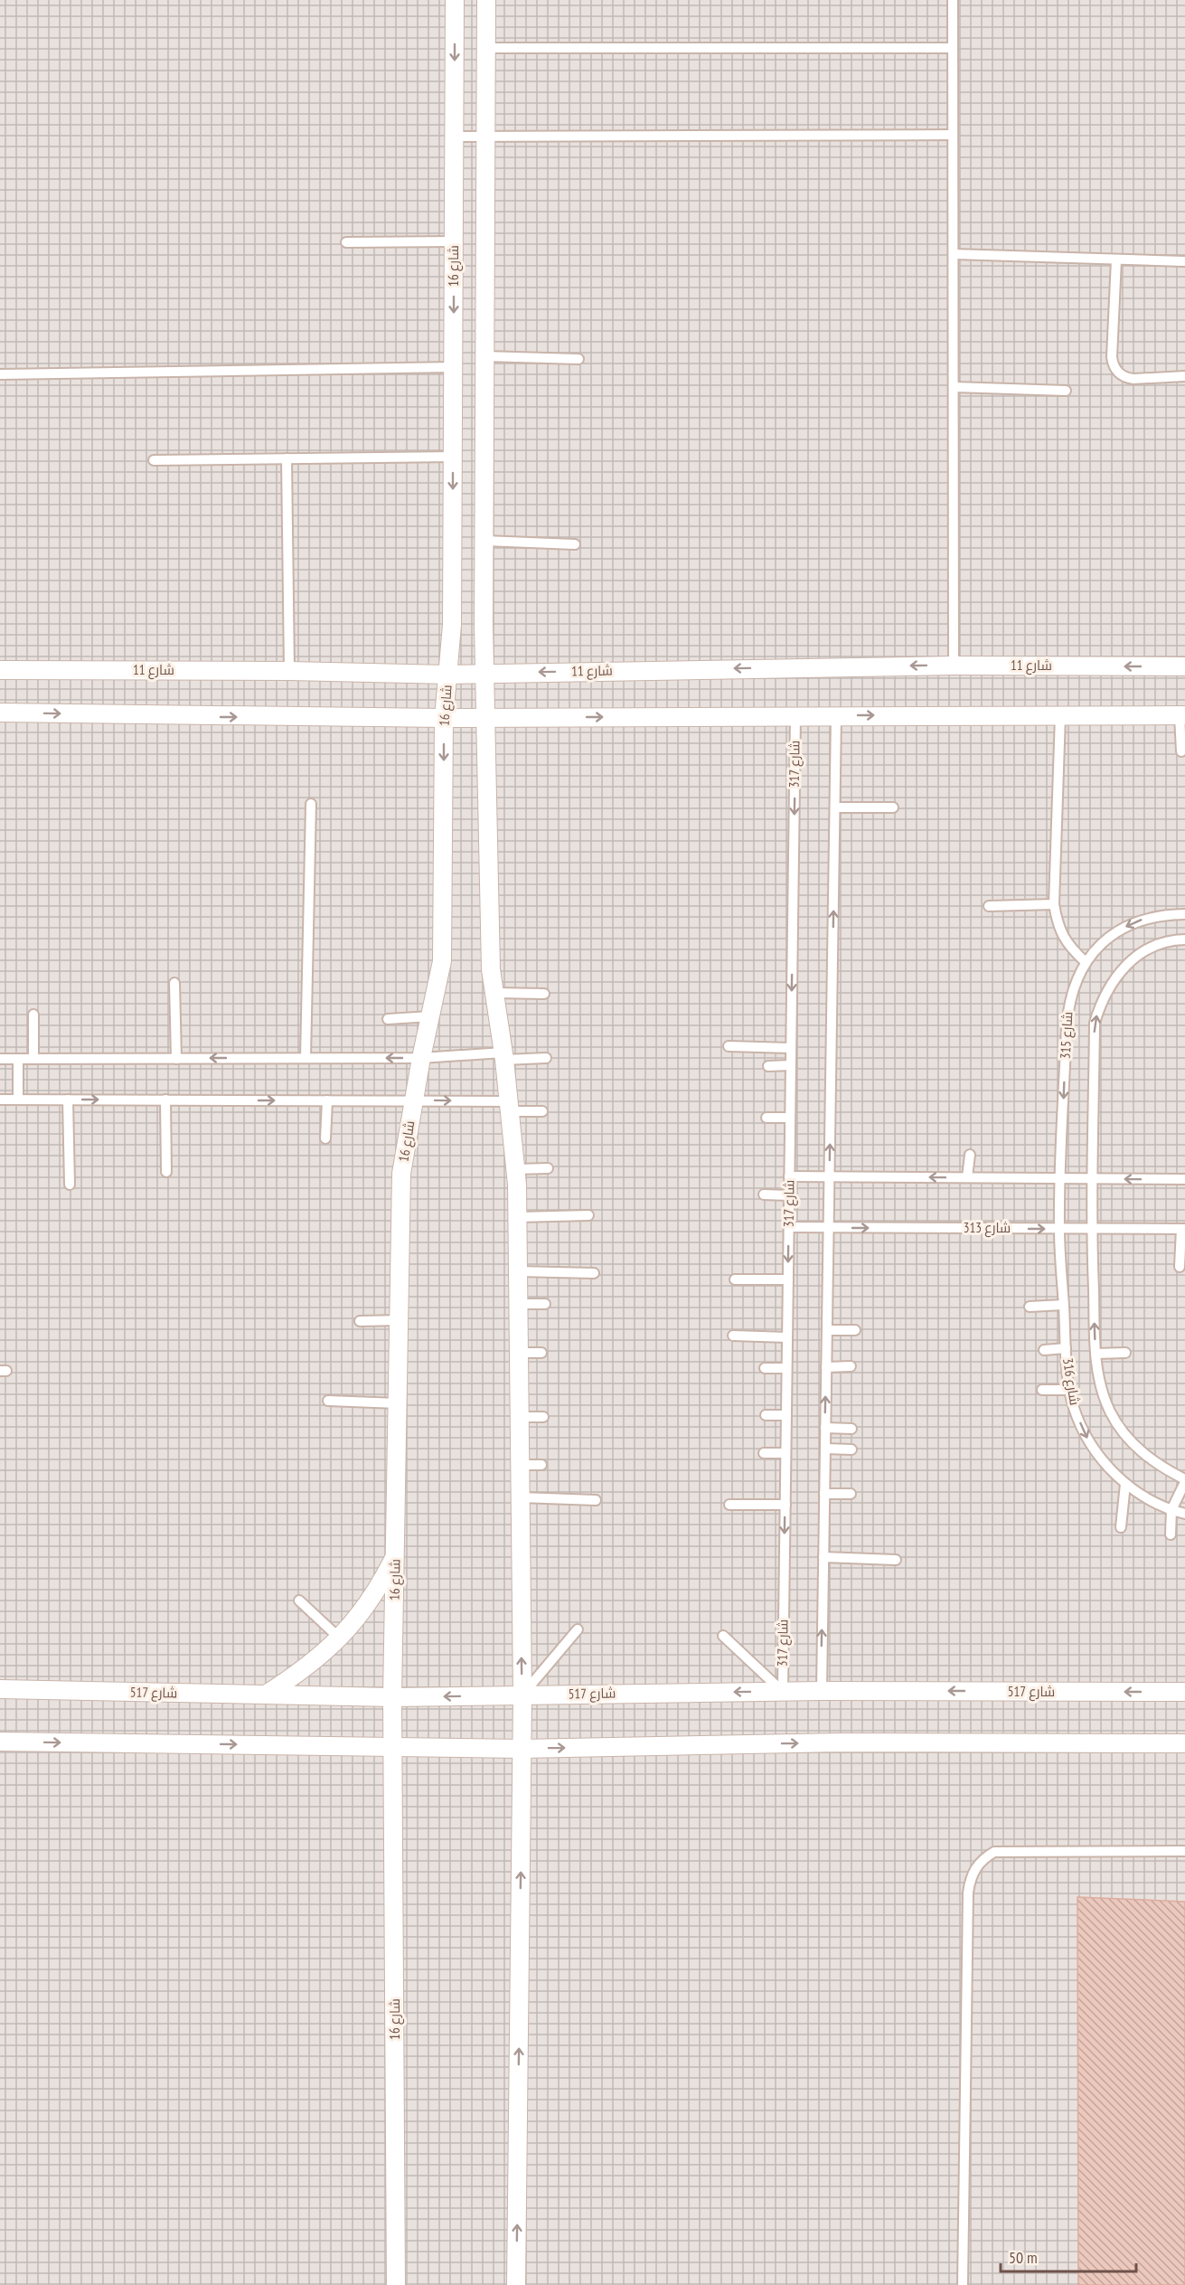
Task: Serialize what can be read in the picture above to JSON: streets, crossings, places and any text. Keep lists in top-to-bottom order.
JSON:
{
  "streets": {
    "street": ["شارع 16", "شارع 11", "شارع 517"],
    "lane": [
      "شارع 317",
      "شارع 315",
      "شارع 313",
      "شارع 316"
    ]
  },
  "crossings": [
    ["شارع 16", "شارع 11"],
    ["شارع 16", "شارع 517"],
    ["شارع 317", "شارع 313"],
    ["شارع 317", "شارع 517"],
    ["شارع 315", "شارع 313"],
    ["شارع 315", "شارع 316"],
    ["شارع 313", "شارع 316"]
  ],
  "scale_bar": "50 m"
}
